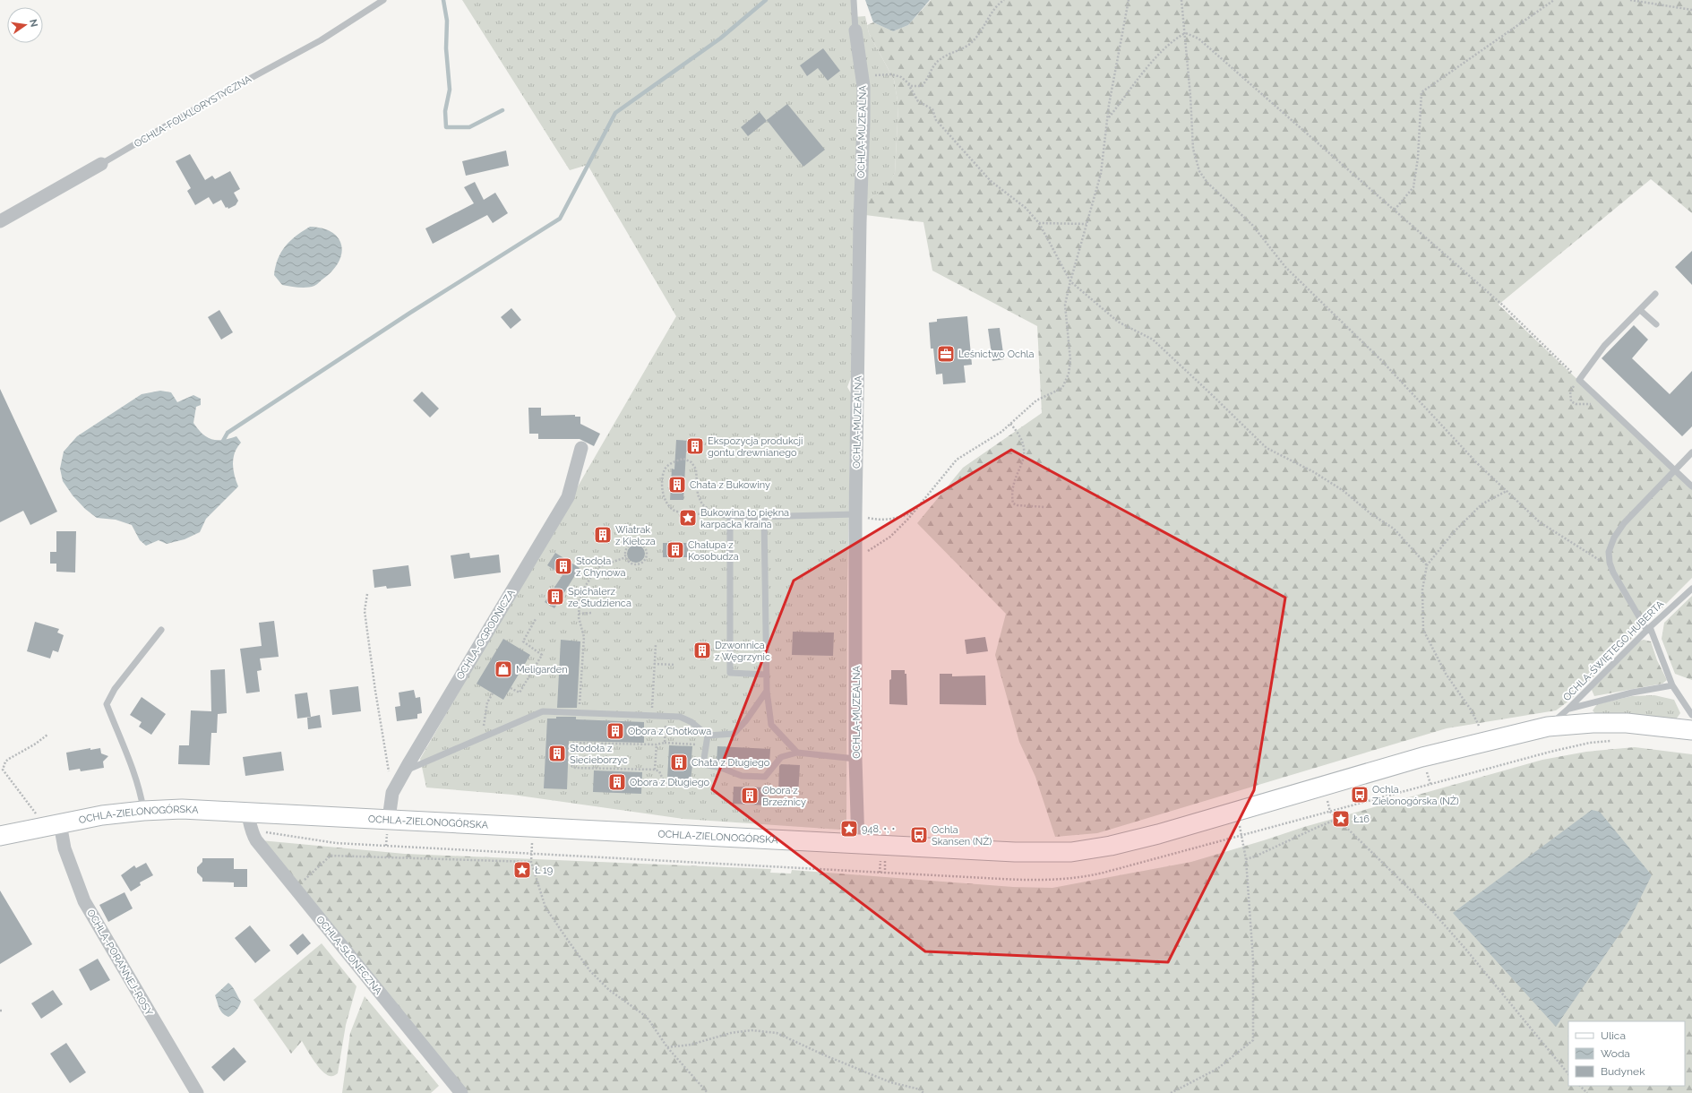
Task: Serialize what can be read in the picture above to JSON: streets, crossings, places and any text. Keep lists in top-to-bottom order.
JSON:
{
  "streets": {
    "street": [
      "OCHLA-FOLKLORYSTYCZNA",
      "OCHLA-MUZEALNA",
      "OCHLA-OGRODNICZA",
      "OCHLA-ZIELONOGÓRSKA",
      "OCHLA-SŁONECZNA",
      "OCHLA-PORANNEJ-ROSY"
    ],
    "lane": ["OCHLA-ŚWIĘTEGO HUBERTA"]
  },
  "crossings": [
    ["OCHLA-MUZEALNA", "OCHLA-ZIELONOGÓRSKA"],
    ["OCHLA-OGRODNICZA", "OCHLA-ZIELONOGÓRSKA"],
    ["OCHLA-ŚWIĘTEGO HUBERTA", "OCHLA-ZIELONOGÓRSKA"],
    ["OCHLA-ZIELONOGÓRSKA", "OCHLA-SŁONECZNA"],
    ["OCHLA-ZIELONOGÓRSKA", "OCHLA-PORANNEJ-ROSY"]
  ],
  "places": {
    "office": ["Leśnictwo Ochla"],
    "building": [
      "Ekspozycja produkcji gontu drewnianego",
      "Chata z Bukowiny",
      "Wiatrak z Kiełcza",
      "Chałupa z Kosobudza",
      "Stodoła z Chynowa",
      "Spichalerz ze Studzienca",
      "Dzwonnica z Węgrzynic",
      "Obora z Chotkowa",
      "Stodoła z Siecieborzyc",
      "Chata z Długiego",
      "Obora z Długiego",
      "Obora z Brzeźnicy"
    ],
    "place": [
      "Bukowina to piękna karpacka kraina",
      "Ł16",
      "948, •, •",
      "Ł 19"
    ],
    "shop": ["Meligarden"],
    "bus stop": ["Ochla Zielonogórska (NŻ)", "Ochla Skansen (NŻ)"]
  },
  "legend": ["Ulica", "Woda", "Budynek"],
  "north": "right"
}
